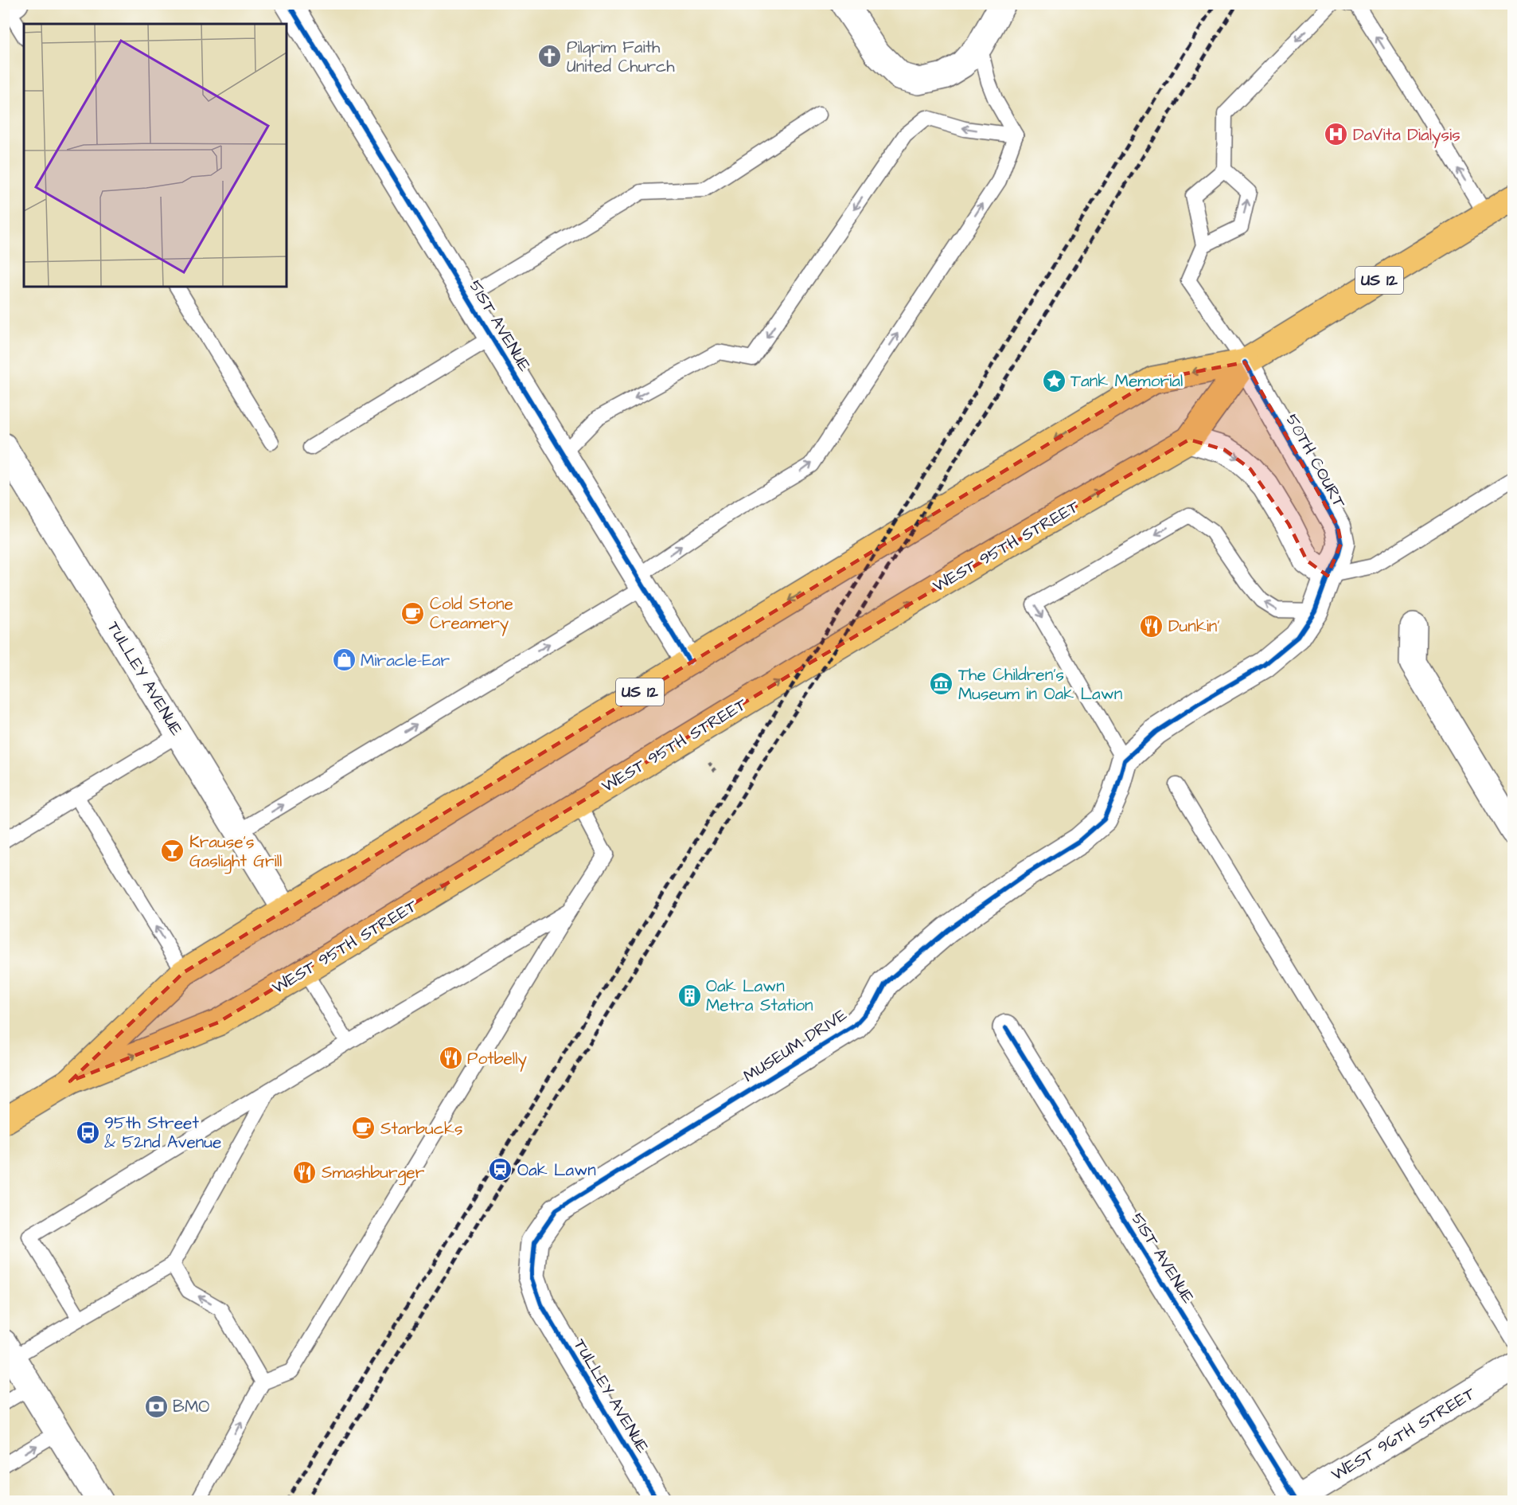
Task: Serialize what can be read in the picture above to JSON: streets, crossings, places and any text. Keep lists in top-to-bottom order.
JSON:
{
  "streets": {
    "main road": ["US 12", "WEST 95TH STREET"],
    "street": [
      "51ST AVENUE",
      "50TH COURT",
      "TULLEY AVENUE",
      "MUSEUM DRIVE",
      "WEST 96TH STREET"
    ]
  },
  "crossings": [
    ["51ST AVENUE", "WEST 95TH STREET"],
    ["51ST AVENUE", "WEST 96TH STREET"],
    ["50TH COURT", "WEST 95TH STREET"],
    ["50TH COURT", "MUSEUM DRIVE"],
    ["WEST 95TH STREET", "TULLEY AVENUE"],
    ["TULLEY AVENUE", "MUSEUM DRIVE"]
  ],
  "places": {
    "church": ["Pilgrim Faith United Church"],
    "hospital": ["DaVita Dialysis"],
    "place": ["Tank Memorial"],
    "cafe": ["Cold Stone Creamery", "Starbucks"],
    "restaurant": ["Dunkin'", "Potbelly", "Smashburger"],
    "shop": ["Miracle-Ear"],
    "museum": ["The Children's Museum in Oak Lawn"],
    "bar": ["Krause's Gaslight Grill"],
    "building": ["Oak Lawn Metra Station"],
    "bus stop": ["95th Street & 52nd Avenue"],
    "station": ["Oak Lawn"],
    "bank": ["BMO"]
  }
}
